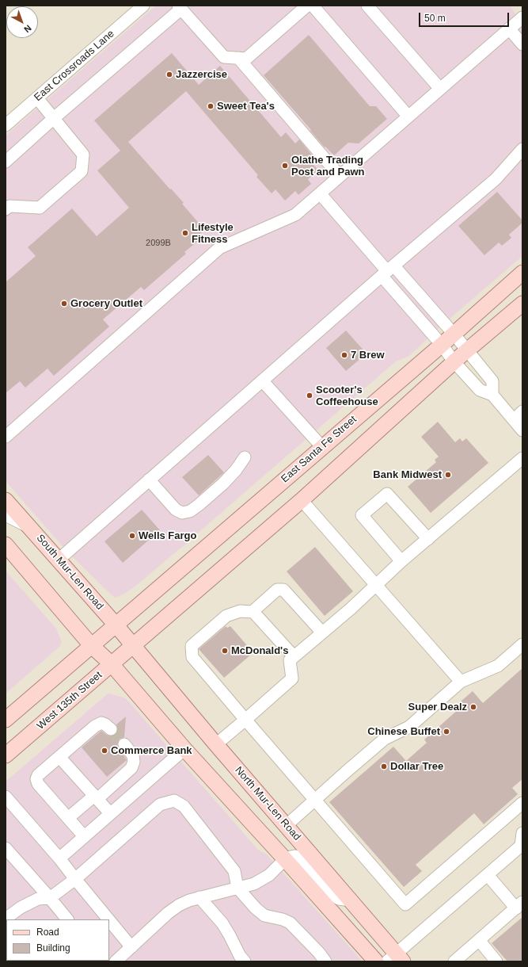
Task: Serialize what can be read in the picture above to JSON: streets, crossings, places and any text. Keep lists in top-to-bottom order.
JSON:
{
  "streets": {
    "main road": [
      "East Santa Fe Street",
      "South Mur-Len Road",
      "West 135th Street",
      "North Mur-Len Road"
    ],
    "street": ["East Crossroads Lane"]
  },
  "crossings": [
    ["East Santa Fe Street", "South Mur-Len Road"],
    ["South Mur-Len Road", "West 135th Street"],
    ["South Mur-Len Road", "North Mur-Len Road"],
    ["West 135th Street", "North Mur-Len Road"]
  ],
  "places": [
    "Jazzercise",
    "Sweet Tea's",
    "Olathe Trading Post and Pawn",
    "Lifestyle Fitness",
    "Grocery Outlet",
    "7 Brew",
    "Scooter's Coffeehouse",
    "Bank Midwest",
    "Wells Fargo",
    "McDonald's",
    "Super Dealz",
    "Chinese Buffet",
    "Commerce Bank",
    "Dollar Tree"
  ],
  "house_numbers": ["2099B"],
  "legend": ["Road", "Building"],
  "scale_bar": "50 m",
  "north": "bottom right"
}
